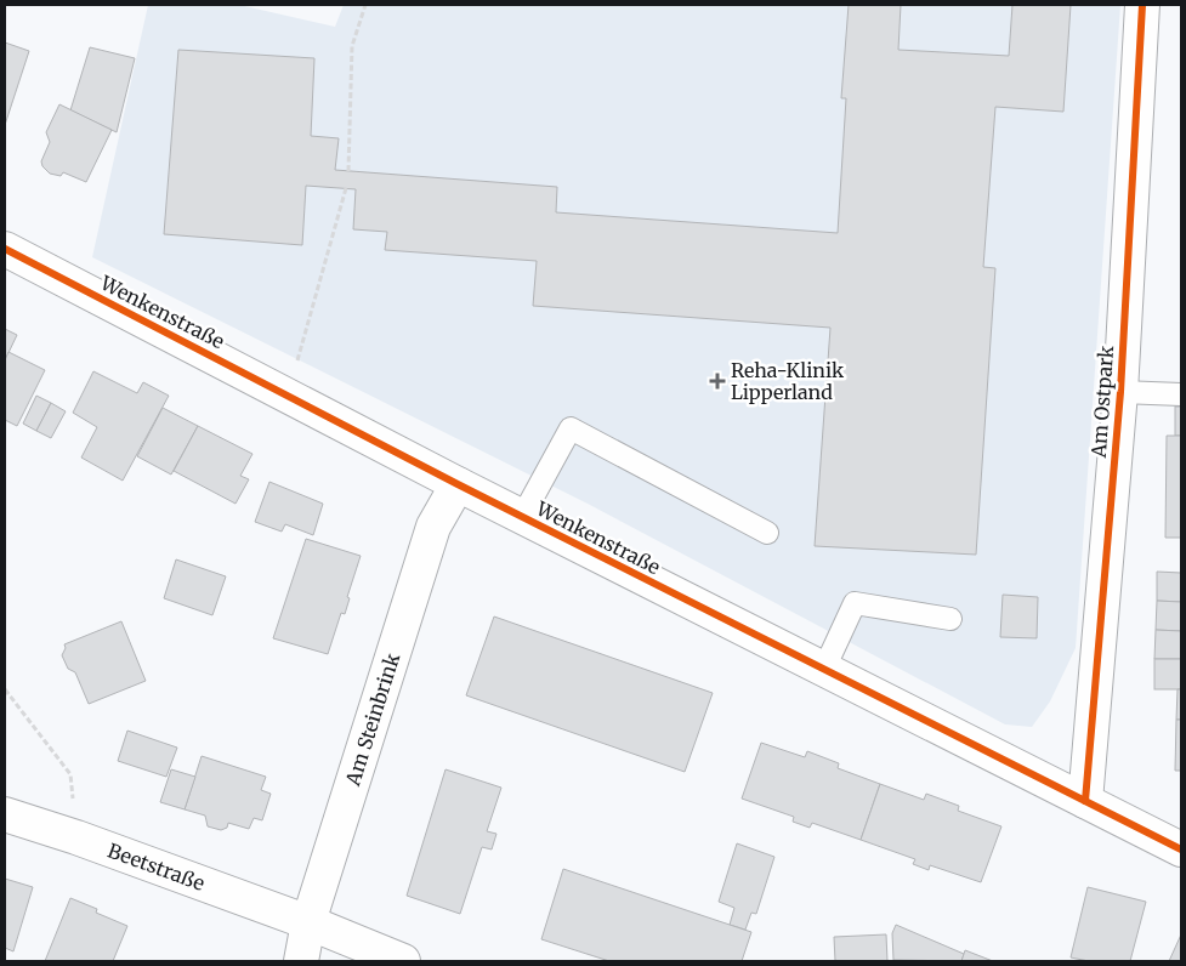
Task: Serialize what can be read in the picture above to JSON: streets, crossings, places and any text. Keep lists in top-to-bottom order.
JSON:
{
  "streets": {
    "street": [
      "Wenkenstraße",
      "Am Ostpark",
      "Am Steinbrink",
      "Beetstraße"
    ]
  },
  "crossings": [
    ["Wenkenstraße", "Am Ostpark"],
    ["Wenkenstraße", "Am Steinbrink"],
    ["Am Steinbrink", "Beetstraße"]
  ],
  "places": {
    "health": ["Reha-Klinik Lipperland"]
  }
}
